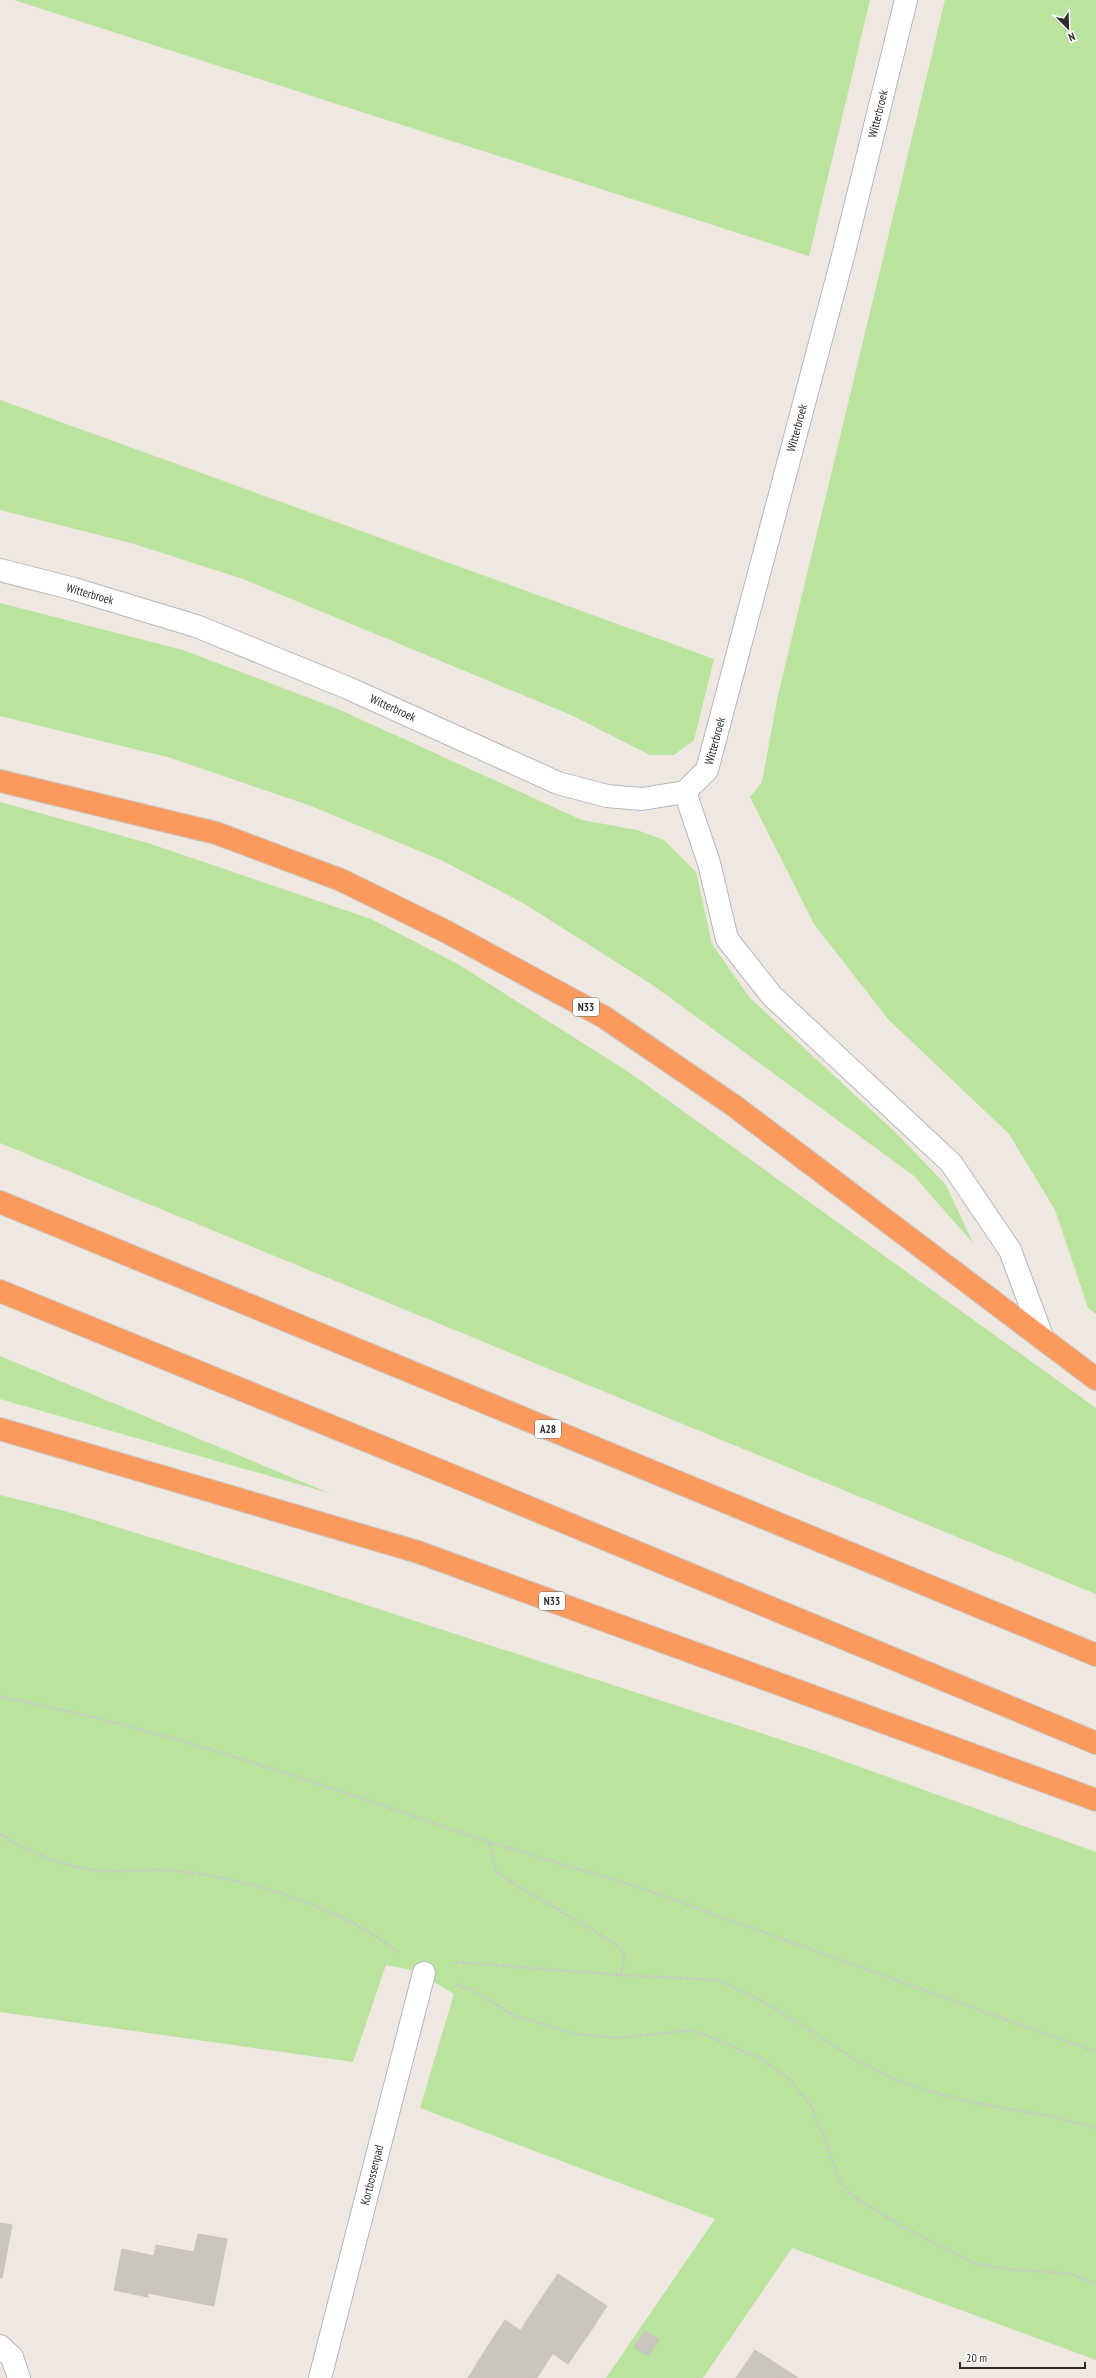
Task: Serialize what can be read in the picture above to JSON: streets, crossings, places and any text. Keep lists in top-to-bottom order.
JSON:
{
  "streets": {
    "highway": ["N33", "A28"],
    "street": ["Witterbroek", "Kortbossenpad"]
  },
  "scale_bar": "20 m",
  "north": "bottom right"
}
